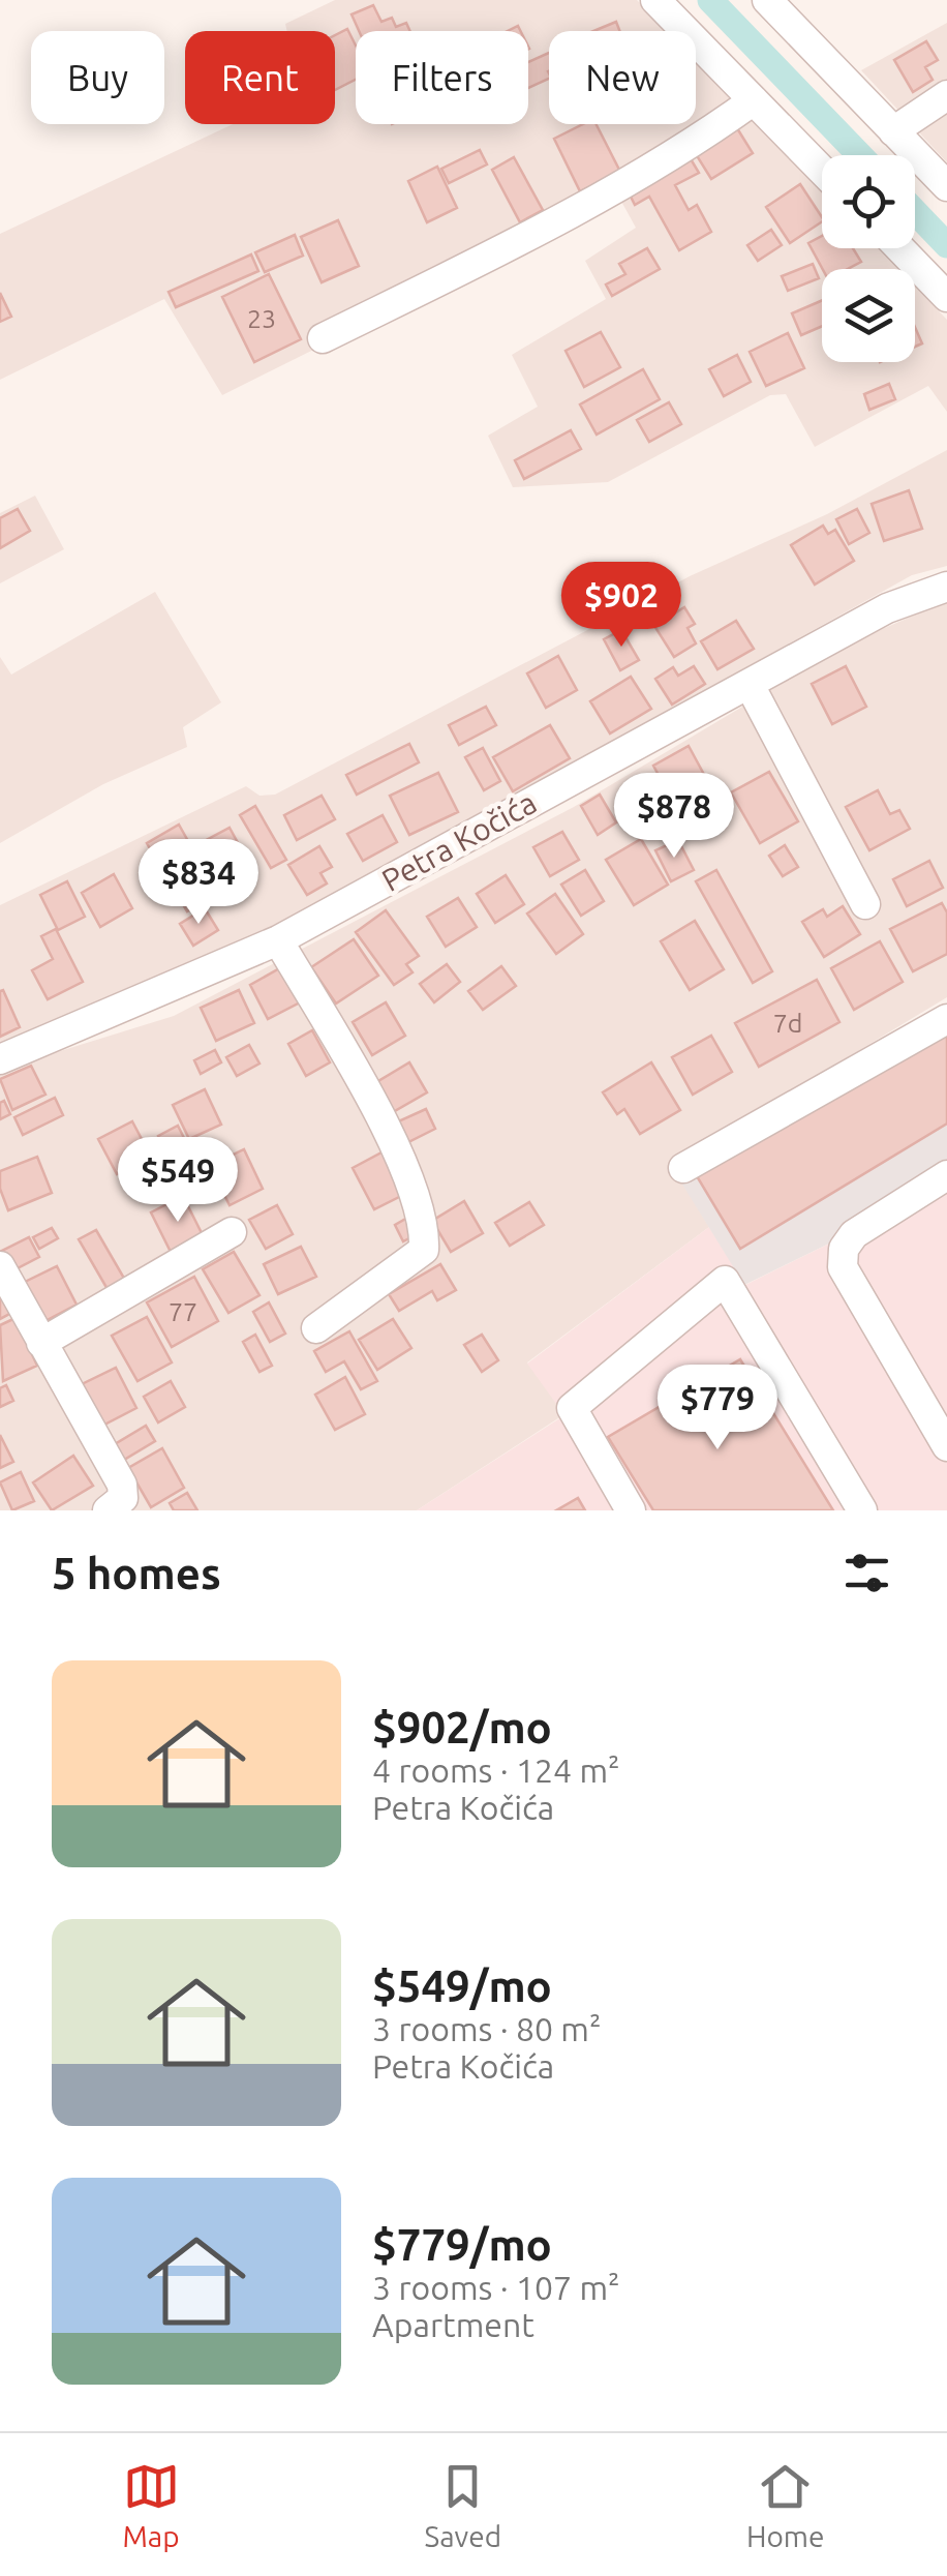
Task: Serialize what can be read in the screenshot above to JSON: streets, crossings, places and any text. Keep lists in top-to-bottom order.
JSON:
{
  "streets": {
    "street": ["Petra Kočića"]
  },
  "house_numbers": ["23", "7d", "77"],
  "page": {
    "chip": [
      "Buy",
      "Rent",
      "Filters",
      "New"
    ],
    "price": [
      "$902",
      "$878",
      "$834",
      "$549",
      "$779"
    ],
    "heading": "5 homes",
    "list": [
      {
        "name": "$902/mo",
        "note": "4 rooms · 124 m² · Petra Kočića"
      },
      {
        "name": "$549/mo",
        "note": "3 rooms · 80 m² · Petra Kočića"
      },
      {
        "name": "$779/mo",
        "note": "3 rooms · 107 m² · Apartment"
      }
    ],
    "tabs": ["Map", "Saved", "Home"]
  }
}
